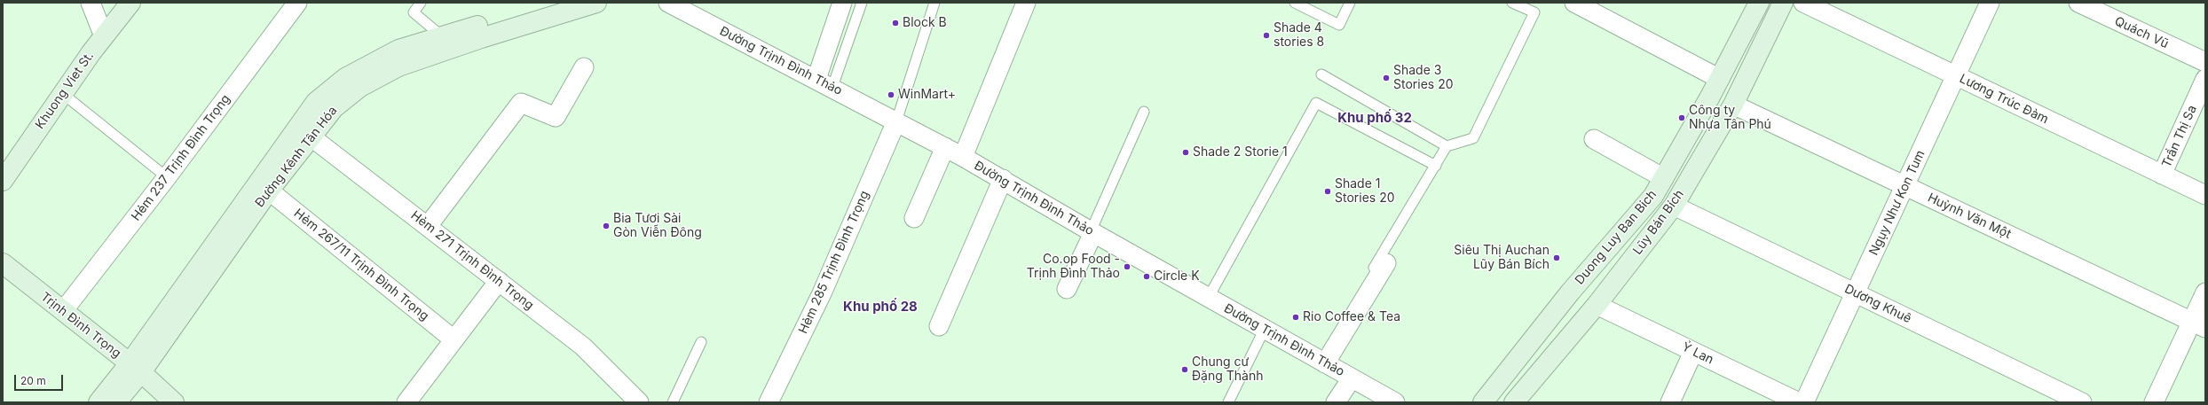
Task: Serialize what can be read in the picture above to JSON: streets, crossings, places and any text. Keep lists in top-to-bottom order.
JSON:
{
  "streets": {
    "street": [
      "Quách Vũ",
      "Đường Trịnh Đình Thảo",
      "Khuong Viet St.",
      "Lương Trúc Đàm",
      "Trần Thị Sa",
      "Đường Kênh Tân Hóa",
      "Hẻm 237 Trịnh Đình Trọng",
      "Ngụy Như Kon Tum",
      "Huỳnh Văn Một",
      "Lũy Bán Bích",
      "Duong Luy Ban Bich",
      "Hẻm 271 Trịnh Đình Trọng",
      "Hẻm 285 Trịnh Đình Trọng",
      "Hẻm 267/11 Trịnh Đình Trọng",
      "Dương Khuê",
      "Trịnh Đình Trọng",
      "Ỷ Lan"
    ]
  },
  "crossings": [
    ["Đường Trịnh Đình Thảo", "Hẻm 285 Trịnh Đình Trọng"],
    ["Lương Trúc Đàm", "Trần Thị Sa"],
    ["Lương Trúc Đàm", "Ngụy Như Kon Tum"],
    ["Đường Kênh Tân Hóa", "Hẻm 271 Trịnh Đình Trọng"],
    ["Đường Kênh Tân Hóa", "Hẻm 267/11 Trịnh Đình Trọng"],
    ["Đường Kênh Tân Hóa", "Trịnh Đình Trọng"],
    ["Hẻm 237 Trịnh Đình Trọng", "Trịnh Đình Trọng"],
    ["Ngụy Như Kon Tum", "Huỳnh Văn Một"],
    ["Ngụy Như Kon Tum", "Dương Khuê"],
    ["Huỳnh Văn Một", "Lũy Bán Bích"],
    ["Lũy Bán Bích", "Dương Khuê"],
    ["Lũy Bán Bích", "Ỷ Lan"]
  ],
  "districts": ["Khu phố 32", "Khu phố 28"],
  "places": [
    "Block B",
    "Shade 4 stories 8",
    "Shade 3 Stories 20",
    "WinMart+",
    "Công ty Nhựa Tân Phú",
    "Shade 2 Storie 1",
    "Shade 1 Stories 20",
    "Bia Tươi Sài Gòn Viễn Đông",
    "Siêu Thị Auchan Lũy Bán Bích",
    "Co.op Food - Trịnh Đình Thảo",
    "Circle K",
    "Rio Coffee & Tea",
    "Chung cư Đặng Thành"
  ],
  "scale_bar": "20 m"
}
